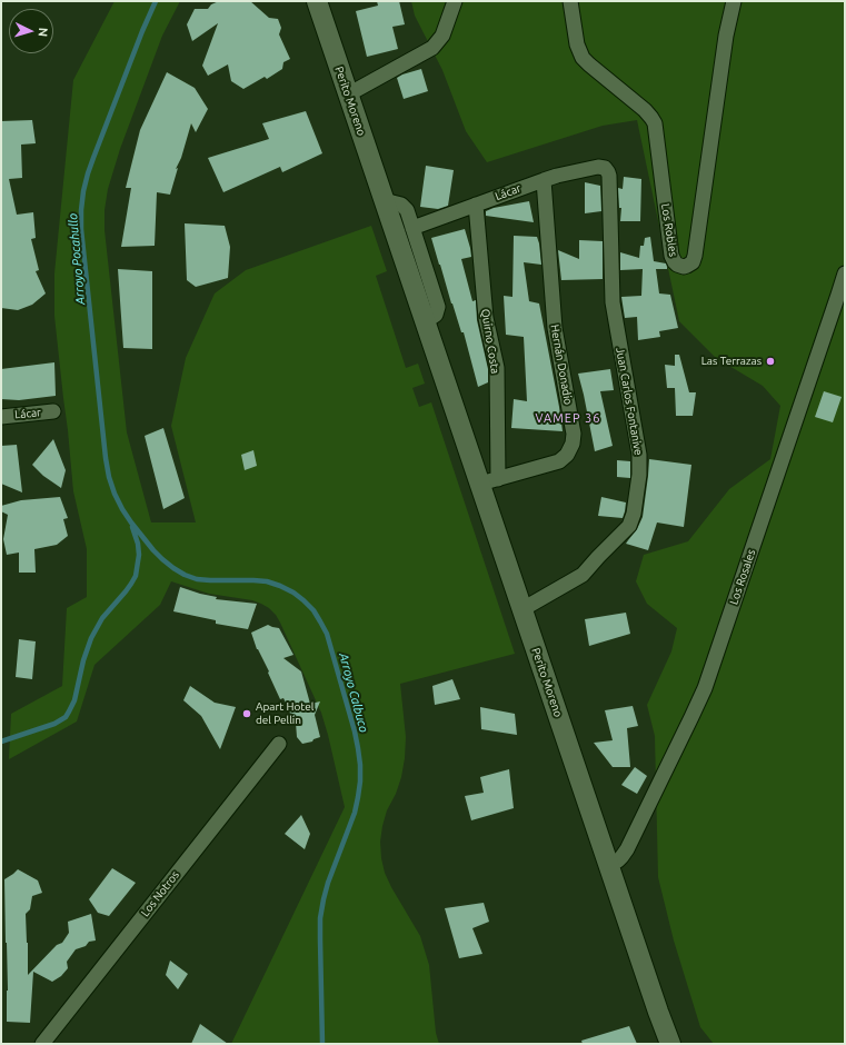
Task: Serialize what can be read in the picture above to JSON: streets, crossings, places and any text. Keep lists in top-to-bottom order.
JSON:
{
  "streets": {
    "main road": ["Perito Moreno"],
    "street": [
      "Lácar",
      "Los Robles",
      "Quirno Costa",
      "Hernán Donadio",
      "Juan Carlos Fontanive",
      "Los Rosales",
      "Los Notros"
    ]
  },
  "crossings": [
    ["Perito Moreno", "Quirno Costa"],
    ["Perito Moreno", "Hernán Donadio"],
    ["Perito Moreno", "Juan Carlos Fontanive"],
    ["Perito Moreno", "Los Rosales"],
    ["Lácar", "Quirno Costa"],
    ["Lácar", "Hernán Donadio"],
    ["Lácar", "Juan Carlos Fontanive"],
    ["Quirno Costa", "Hernán Donadio"]
  ],
  "districts": ["VAMEP 36"],
  "water": ["Arroyo Pocahullo", "Arroyo Calbuco"],
  "places": ["Las Terrazas", "Apart Hotel del Pellin"],
  "north": "right"
}
